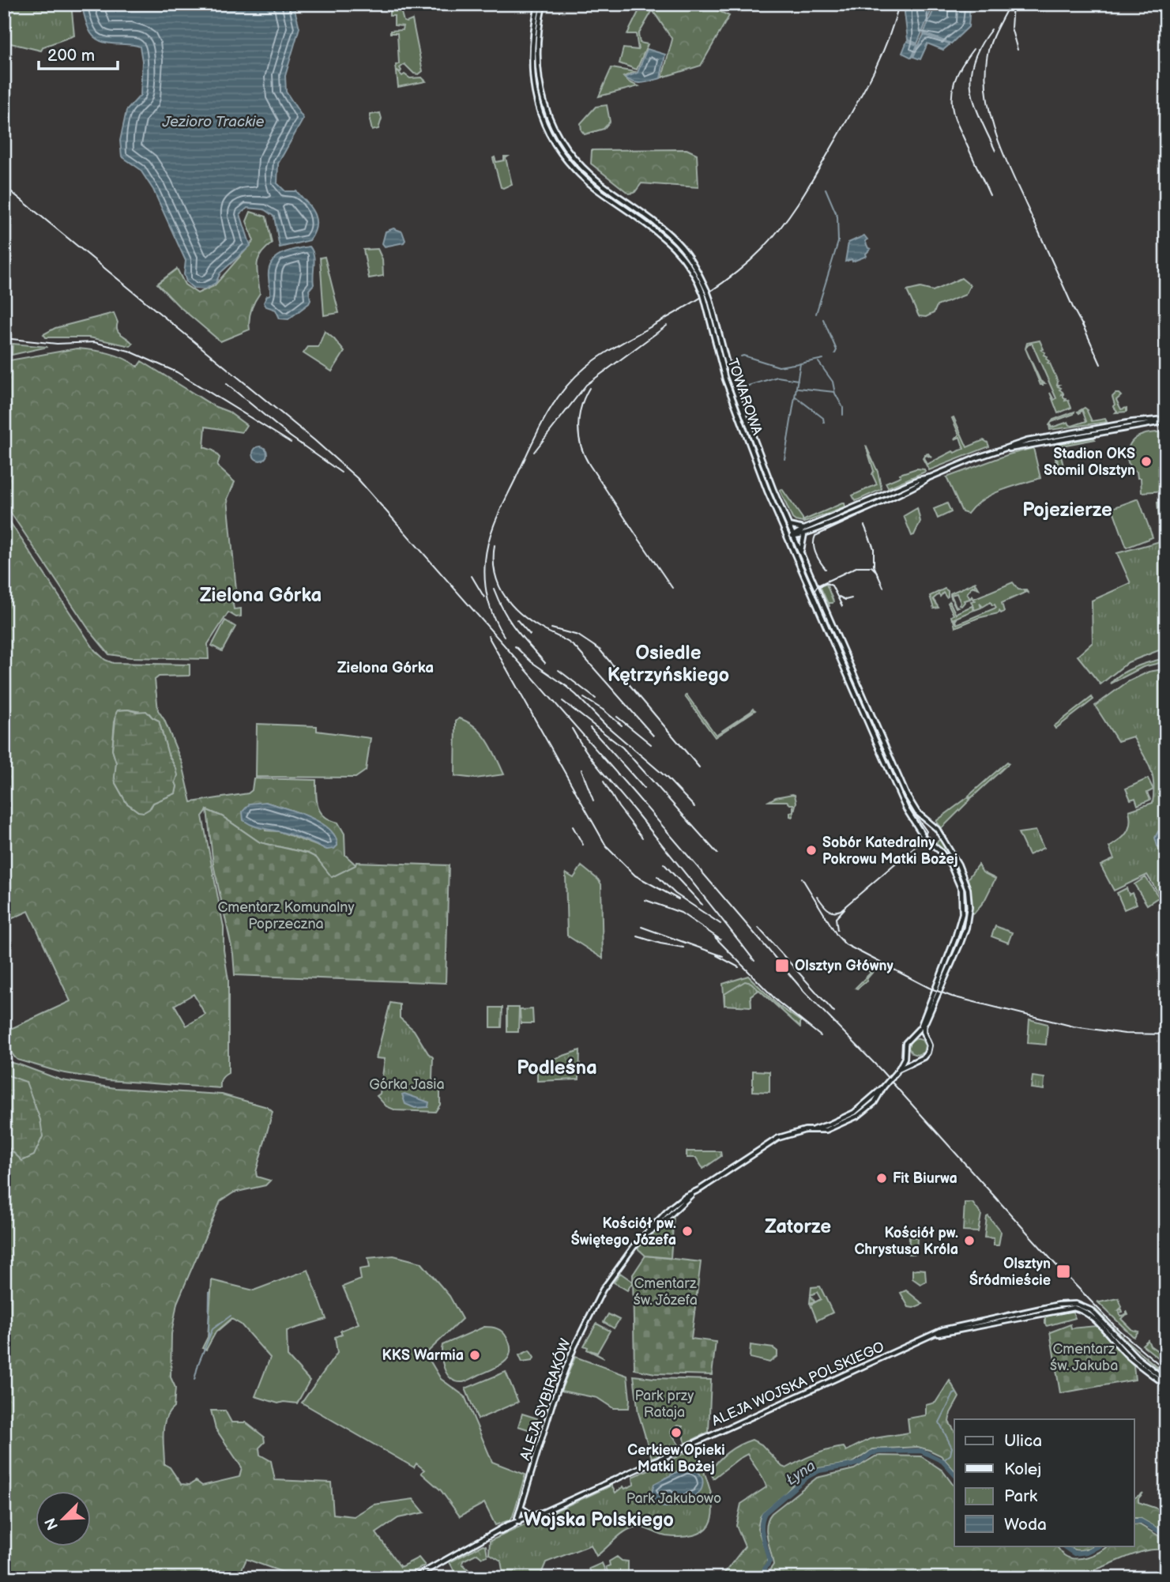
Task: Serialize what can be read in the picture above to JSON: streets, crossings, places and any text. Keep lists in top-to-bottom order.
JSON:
{
  "streets": {
    "main road": ["TOWAROWA", "ALEJA WOJSKA POLSKIEGO", "ALEJA SYBIRAKÓW"]
  },
  "crossings": [
    ["ALEJA WOJSKA POLSKIEGO", "ALEJA SYBIRAKÓW"]
  ],
  "districts": [
    "Pojezierze",
    "Zielona Górka",
    "Osiedle Kętrzyńskiego",
    "Zielona Górka",
    "Podleśna",
    "Zatorze",
    "Wojska Polskiego"
  ],
  "water": ["Jezioro Trackie", "Łyna"],
  "parks": [
    "Cmentarz Komunalny Poprzeczna",
    "Górka Jasia",
    "Cmentarz św. Józefa",
    "Cmentarz św. Jakuba",
    "Park przy Rataja",
    "Park Jakubowo"
  ],
  "places": {
    "other": [
      "Stadion OKS Stomil Olsztyn",
      "Sobór Katedralny Pokrowu Matki Bożej",
      "Fit Biurwa",
      "Kościół pw. Świętego Józefa",
      "Kościół pw. Chrystusa Króla",
      "KKS Warmia",
      "Cerkiew Opieki Matki Bożej"
    ],
    "transit": ["Olsztyn Główny", "Olsztyn Śródmieście"]
  },
  "legend": [
    "Ulica",
    "Kolej",
    "Park",
    "Woda"
  ],
  "scale_bar": "200 m",
  "north": "bottom left"
}
